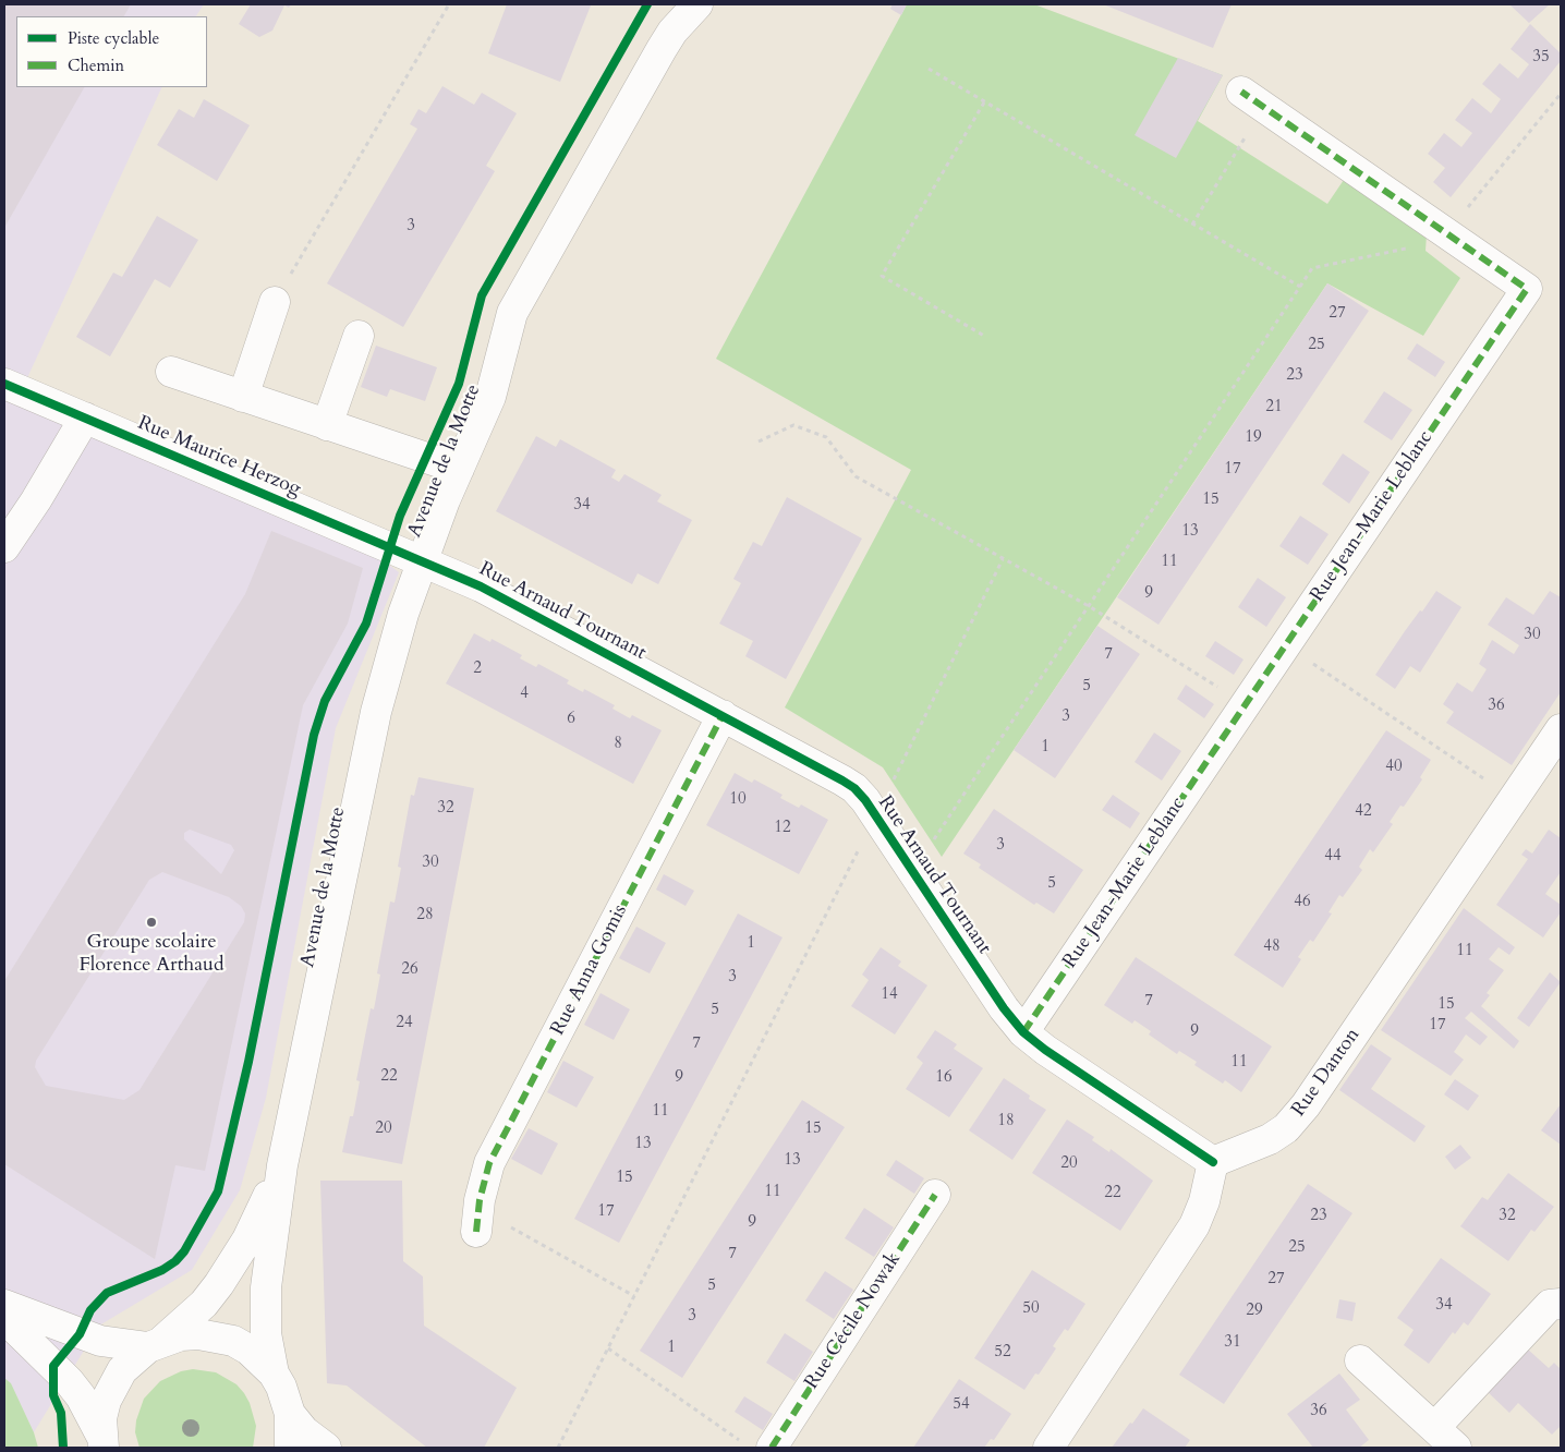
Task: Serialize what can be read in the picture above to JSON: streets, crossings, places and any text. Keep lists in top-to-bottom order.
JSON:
{
  "streets": {
    "street": [
      "Rue Maurice Herzog",
      "Avenue de la Motte",
      "Rue Jean-Marie Leblanc",
      "Rue Arnaud Tournant",
      "Rue Anna Gomis",
      "Rue Danton",
      "Rue Cécile Nowak"
    ]
  },
  "crossings": [
    ["Rue Maurice Herzog", "Avenue de la Motte"],
    ["Rue Maurice Herzog", "Rue Arnaud Tournant"],
    ["Avenue de la Motte", "Rue Arnaud Tournant"],
    ["Rue Jean-Marie Leblanc", "Rue Arnaud Tournant"],
    ["Rue Arnaud Tournant", "Rue Anna Gomis"],
    ["Rue Arnaud Tournant", "Rue Danton"]
  ],
  "places": ["Groupe scolaire Florence Arthaud"],
  "house_numbers": [
    "35",
    "3",
    "27",
    "25",
    "23",
    "21",
    "19",
    "17",
    "15",
    "34",
    "13",
    "11",
    "9",
    "30",
    "7",
    "2",
    "5",
    "4",
    "36",
    "3",
    "6",
    "8",
    "1",
    "40",
    "10",
    "32",
    "42",
    "12",
    "3",
    "44",
    "30",
    "5",
    "46",
    "28",
    "1",
    "48",
    "11",
    "26",
    "3",
    "14",
    "7",
    "15",
    "5",
    "24",
    "17",
    "9",
    "7",
    "11",
    "22",
    "9",
    "16",
    "11",
    "18",
    "20",
    "15",
    "13",
    "13",
    "20",
    "15",
    "11",
    "22",
    "17",
    "23",
    "32",
    "9",
    "25",
    "7",
    "27",
    "5",
    "34",
    "50",
    "29",
    "3",
    "31",
    "1",
    "52",
    "54",
    "36"
  ],
  "legend": ["Piste cyclable", "Chemin"]
}
